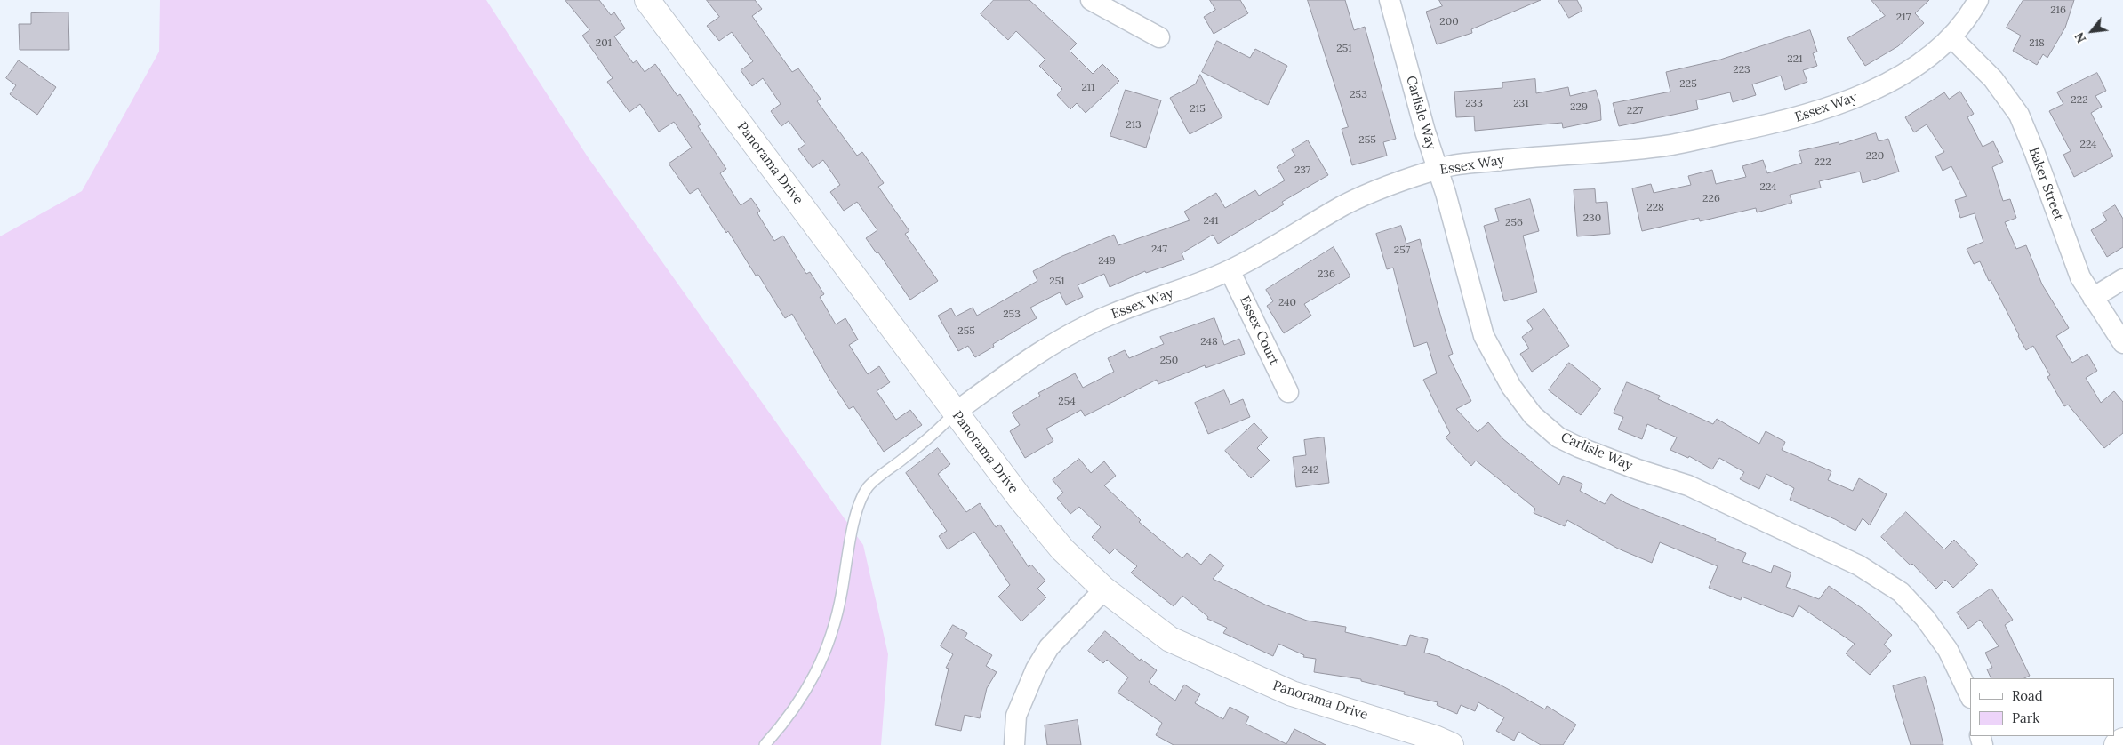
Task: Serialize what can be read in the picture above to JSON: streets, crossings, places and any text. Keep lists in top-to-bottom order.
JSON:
{
  "streets": {
    "street": [
      "Essex Way",
      "Carlisle Way",
      "Panorama Drive",
      "Baker Street",
      "Essex Court"
    ]
  },
  "crossings": [
    ["Essex Way", "Carlisle Way"],
    ["Essex Way", "Panorama Drive"],
    ["Essex Way", "Baker Street"],
    ["Essex Way", "Essex Court"]
  ],
  "house_numbers": [
    "216",
    "217",
    "200",
    "201",
    "218",
    "251",
    "221",
    "223",
    "225",
    "211",
    "253",
    "222",
    "233",
    "231",
    "229",
    "215",
    "227",
    "213",
    "255",
    "224",
    "220",
    "222",
    "237",
    "224",
    "226",
    "228",
    "230",
    "241",
    "256",
    "247",
    "257",
    "249",
    "236",
    "251",
    "240",
    "253",
    "255",
    "248",
    "250",
    "254",
    "242"
  ],
  "legend": ["Road", "Park"],
  "north": "bottom left"
}
